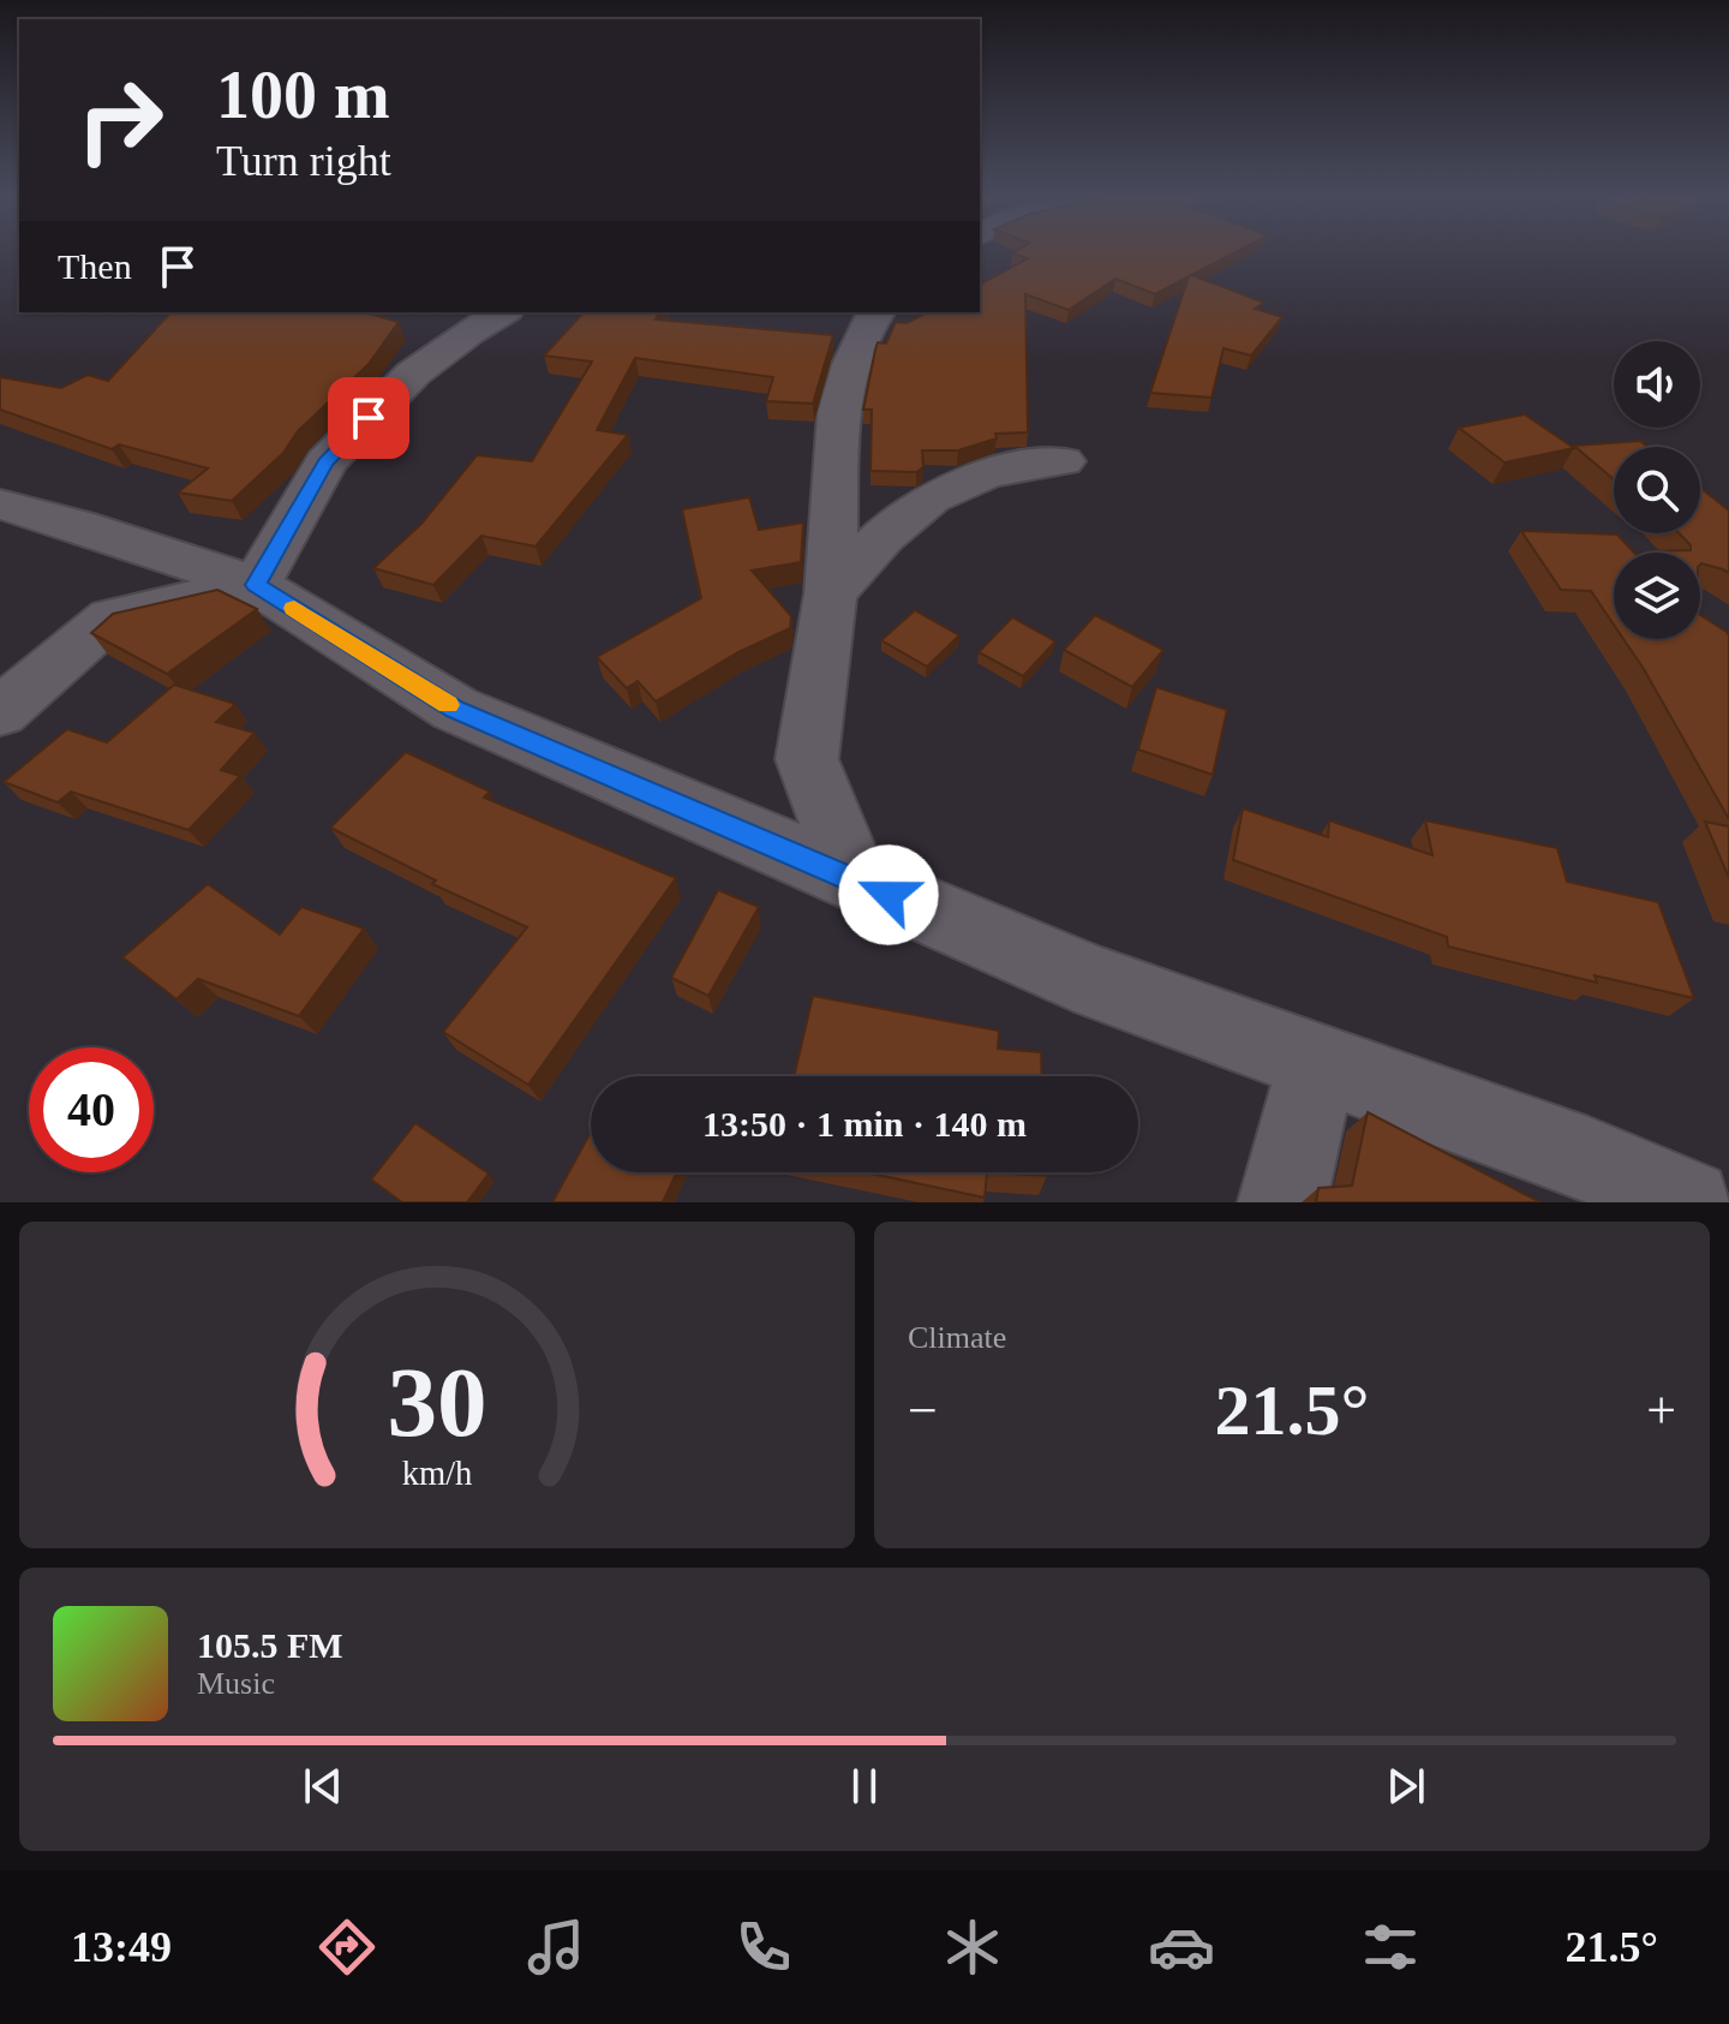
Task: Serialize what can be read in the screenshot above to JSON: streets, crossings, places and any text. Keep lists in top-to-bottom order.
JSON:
{
  "page": {
    "turn": ["100 m", "Turn right"],
    "then": "Then",
    "limit": "40",
    "trip": "13:50 · 1 min · 140 m",
    "tile": "Climate",
    "heat": ["−", "21.5°", "+"],
    "song": ["105.5 FM", "Music"],
    "tabs": ["13:49", "21.5°"],
    "gauge": ["30", "km/h"]
  }
}
